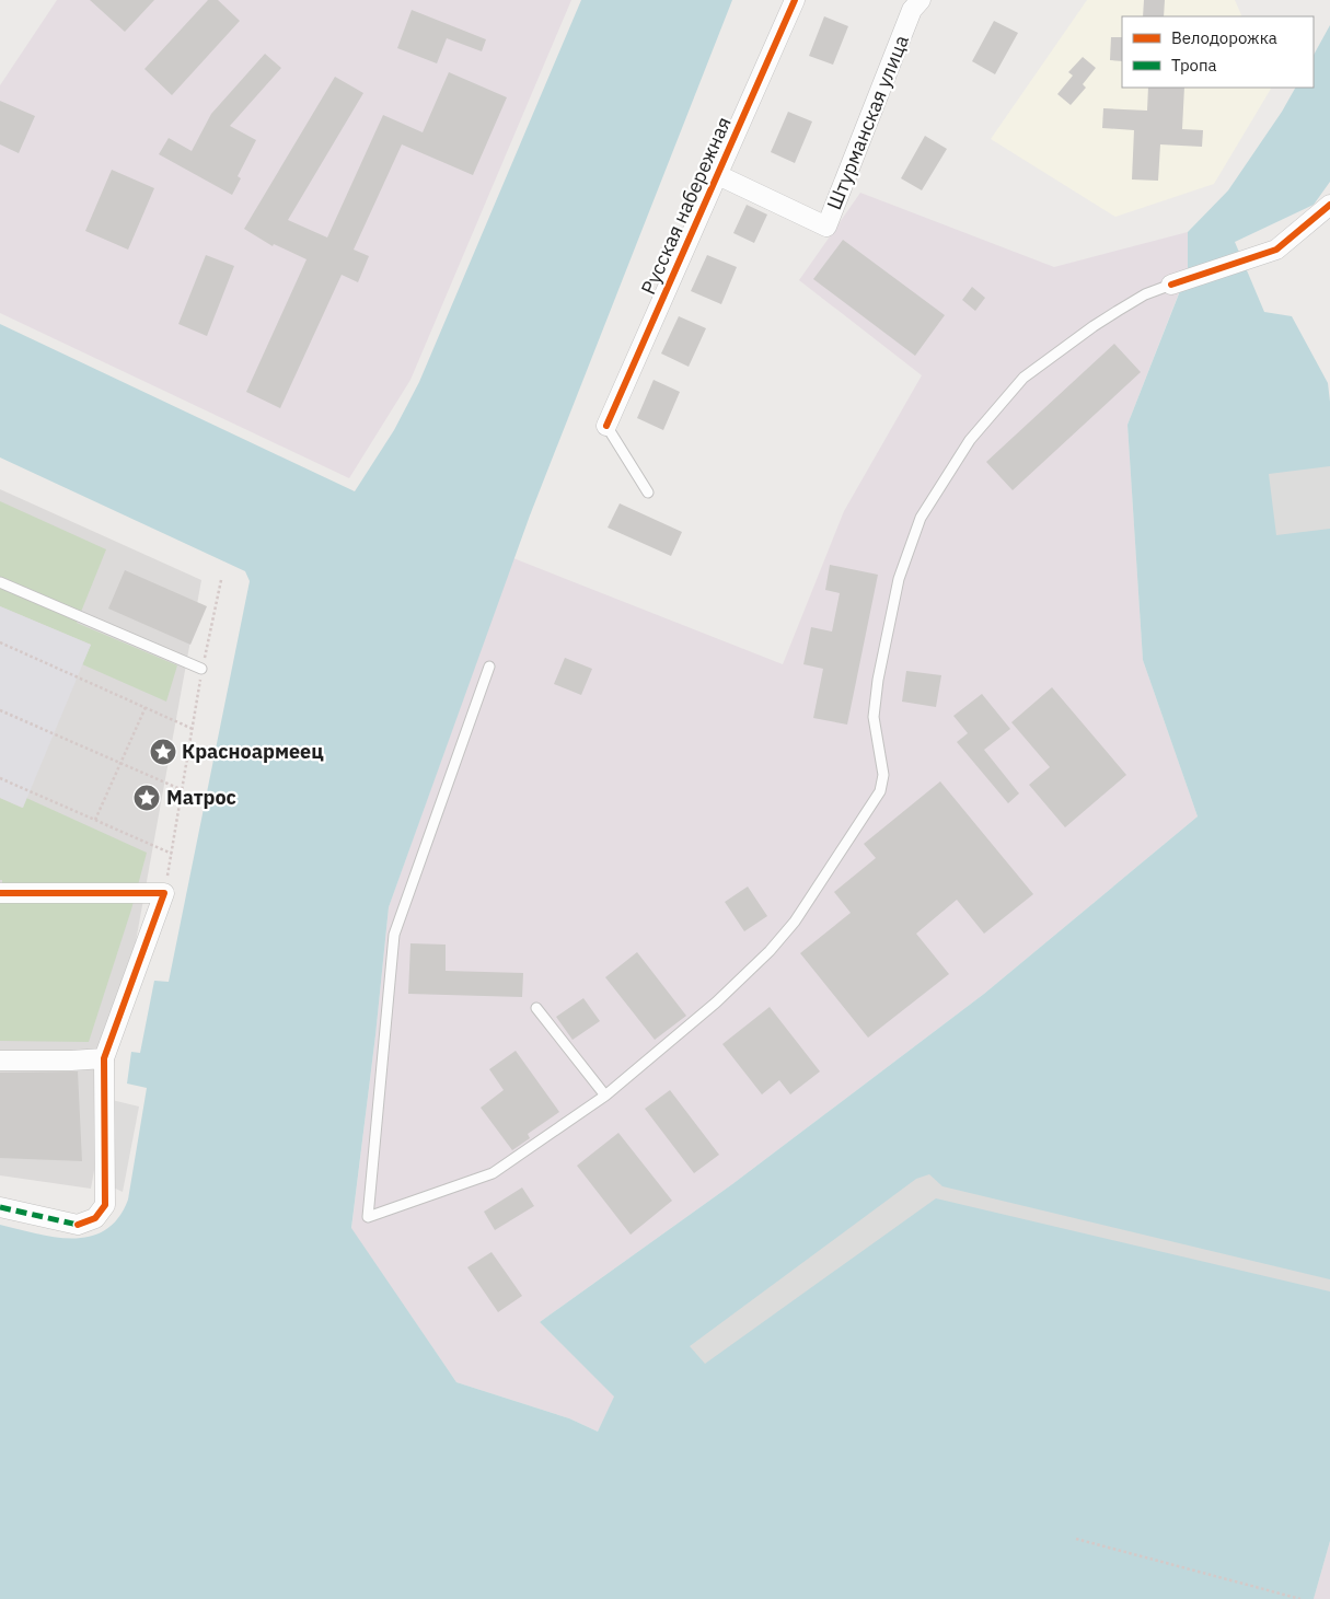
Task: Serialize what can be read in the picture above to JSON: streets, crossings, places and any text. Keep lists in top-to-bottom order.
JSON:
{
  "streets": {
    "street": ["Штурманская улица", "Русская набережная"]
  },
  "crossings": [
    ["Штурманская улица", "Русская набережная"]
  ],
  "places": {
    "place": ["Красноармеец", "Матрос"]
  },
  "legend": ["Велодорожка", "Тропа"]
}
